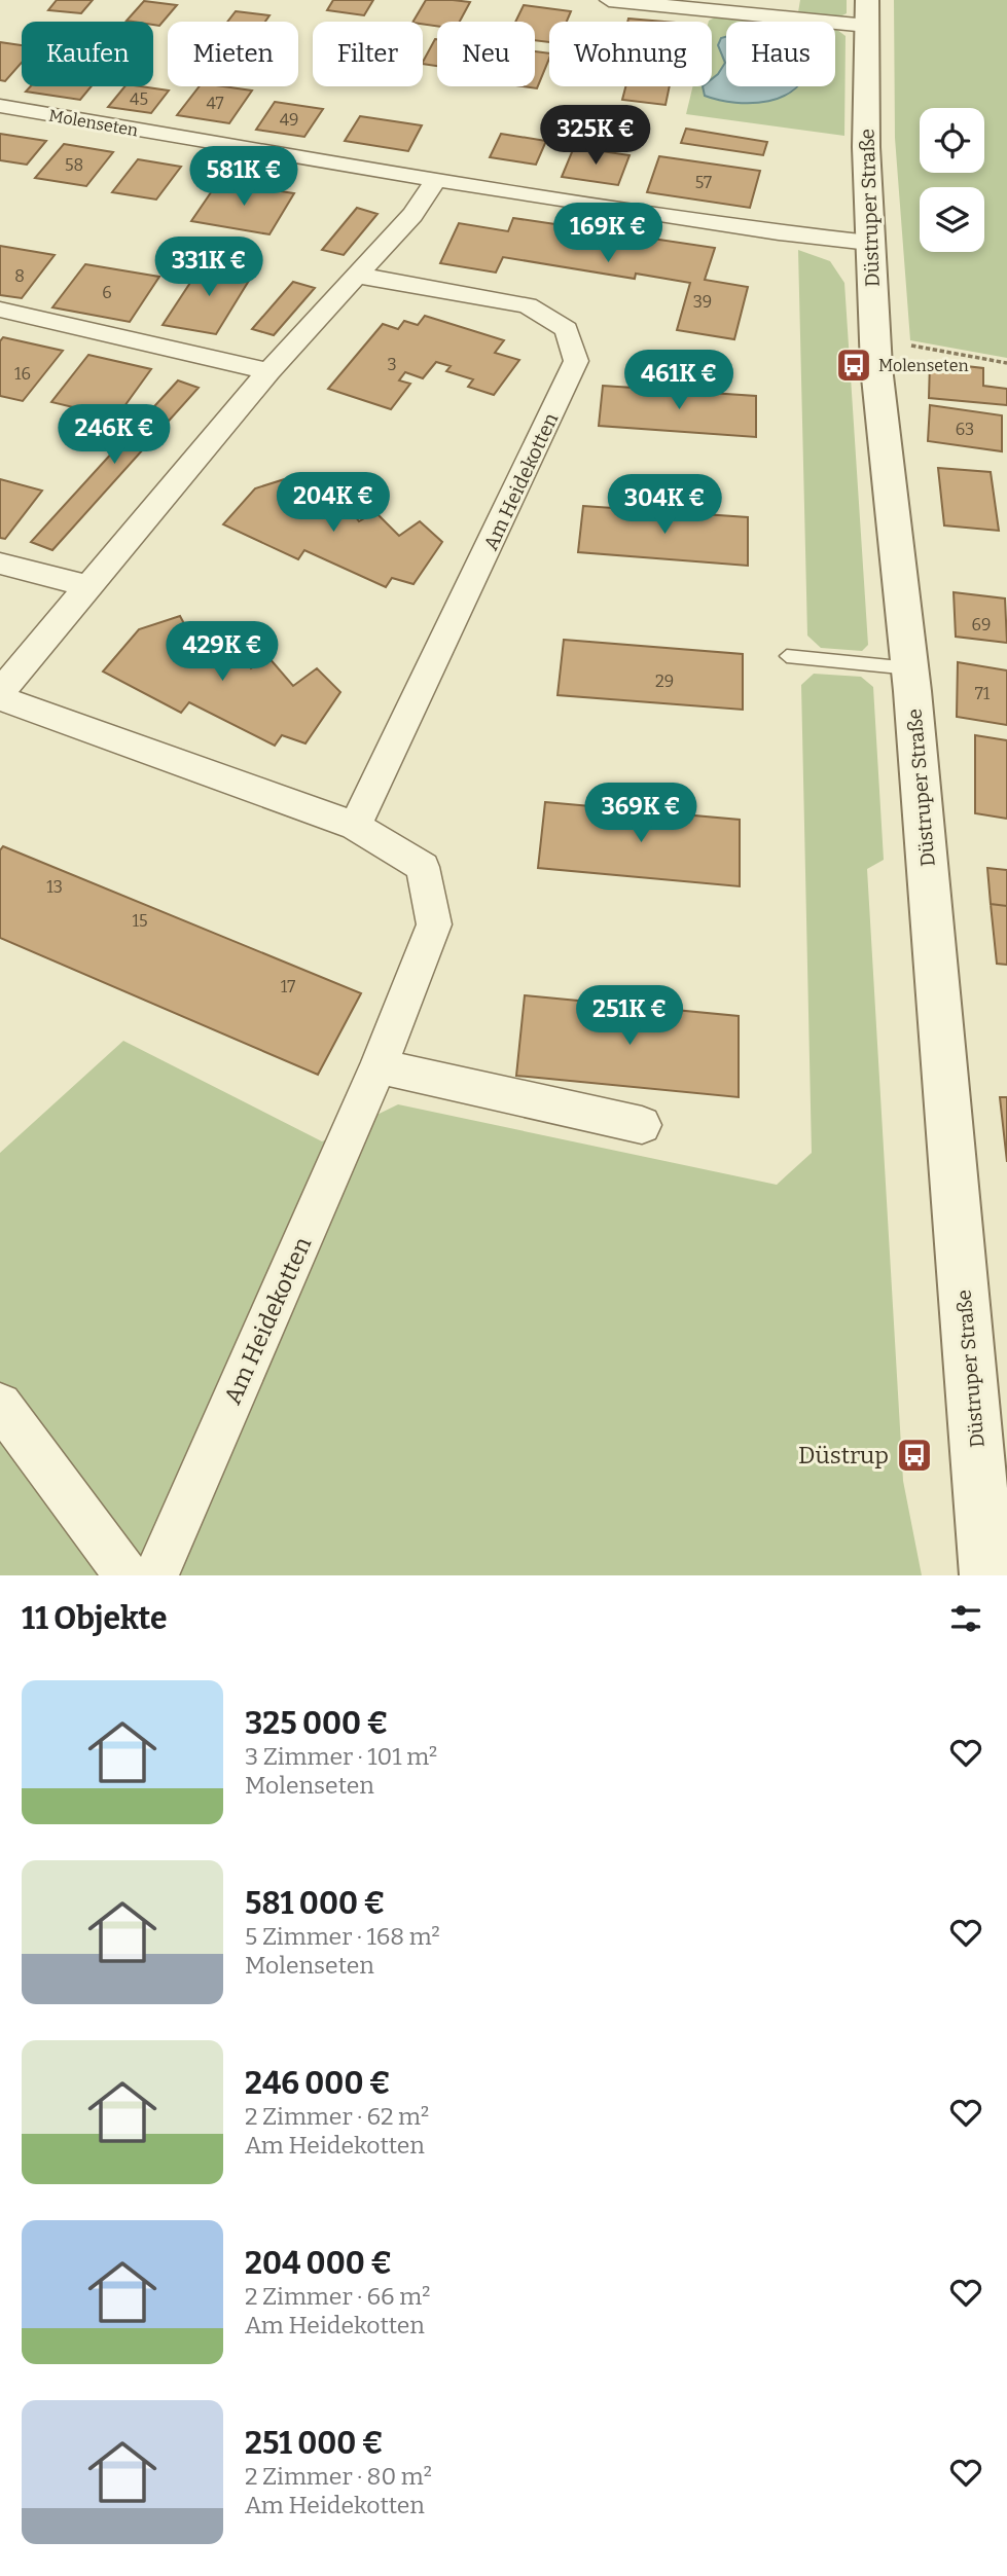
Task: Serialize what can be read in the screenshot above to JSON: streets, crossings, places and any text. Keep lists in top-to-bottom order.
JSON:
{
  "streets": {
    "street": ["Molenseten", "Düstruper Straße", "Am Heidekotten"]
  },
  "crossings": [
    ["Molenseten", "Düstruper Straße"]
  ],
  "places": {
    "bus stop": ["Molenseten", "Düstrup"]
  },
  "house_numbers": [
    "45",
    "47",
    "49",
    "58",
    "57",
    "8",
    "6",
    "39",
    "3",
    "16",
    "63",
    "69",
    "29",
    "71",
    "13",
    "15",
    "17"
  ],
  "page": {
    "chip": [
      "Kaufen",
      "Mieten",
      "Filter",
      "Neu",
      "Wohnung",
      "Haus"
    ],
    "price": [
      "325K €",
      "581K €",
      "169K €",
      "331K €",
      "461K €",
      "246K €",
      "204K €",
      "304K €",
      "429K €",
      "369K €",
      "251K €"
    ],
    "heading": "11 Objekte",
    "list": [
      {
        "name": "325 000 €",
        "note": "3 Zimmer · 101 m² · Molenseten"
      },
      {
        "name": "581 000 €",
        "note": "5 Zimmer · 168 m² · Molenseten"
      },
      {
        "name": "246 000 €",
        "note": "2 Zimmer · 62 m² · Am Heidekotten"
      },
      {
        "name": "204 000 €",
        "note": "2 Zimmer · 66 m² · Am Heidekotten"
      },
      {
        "name": "251 000 €",
        "note": "2 Zimmer · 80 m² · Am Heidekotten"
      }
    ]
  }
}
